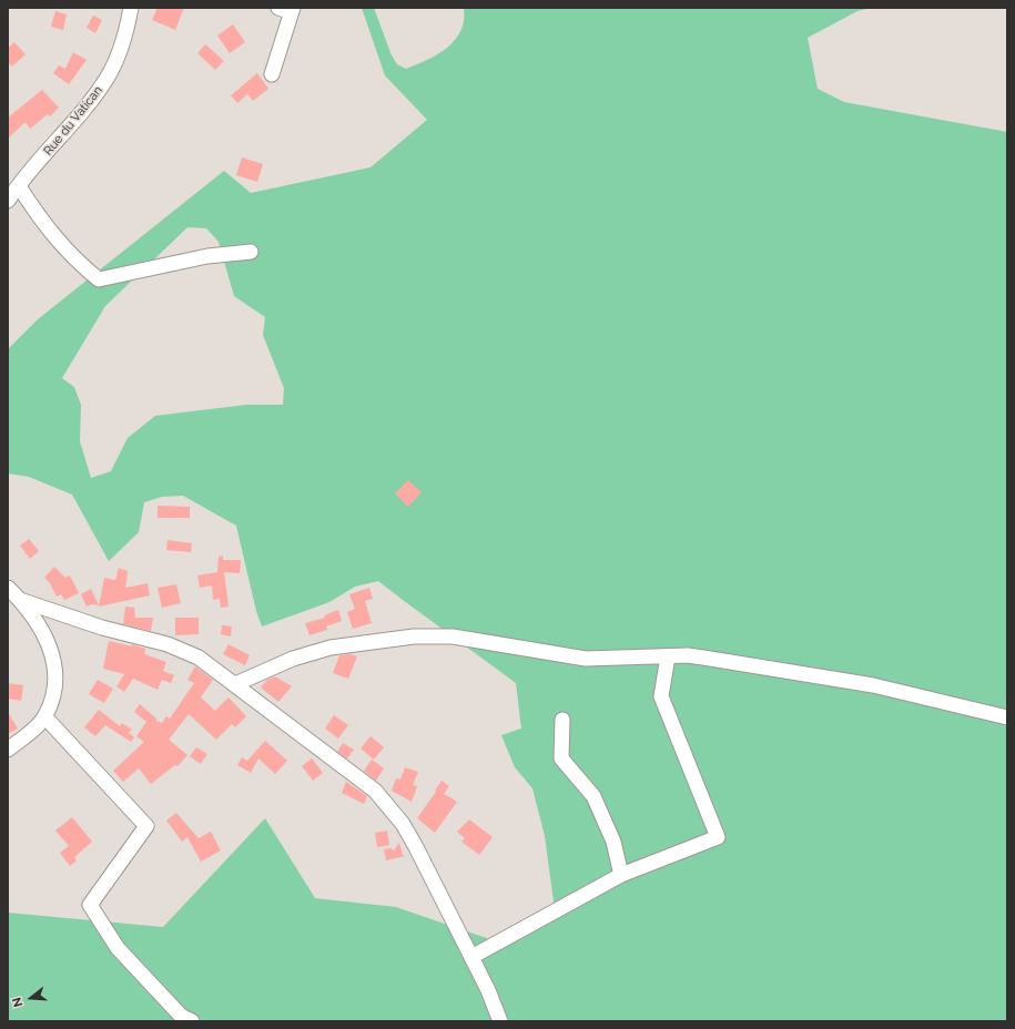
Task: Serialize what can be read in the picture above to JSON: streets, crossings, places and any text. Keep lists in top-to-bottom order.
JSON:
{
  "streets": {
    "street": ["Rue du Vatican"]
  },
  "north": "left"
}
